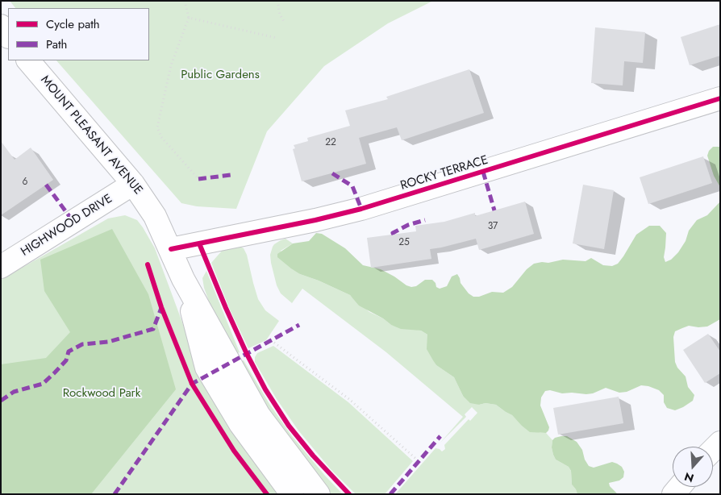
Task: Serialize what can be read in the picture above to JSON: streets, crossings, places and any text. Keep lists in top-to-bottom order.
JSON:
{
  "streets": {
    "street": ["MOUNT PLEASANT AVENUE", "ROCKY TERRACE", "HIGHWOOD DRIVE"]
  },
  "crossings": [
    ["MOUNT PLEASANT AVENUE", "ROCKY TERRACE"],
    ["MOUNT PLEASANT AVENUE", "HIGHWOOD DRIVE"]
  ],
  "parks": ["Public Gardens", "Rockwood Park"],
  "house_numbers": [
    "22",
    "6",
    "37",
    "25"
  ],
  "legend": ["Cycle path", "Path"],
  "north": "bottom"
}
